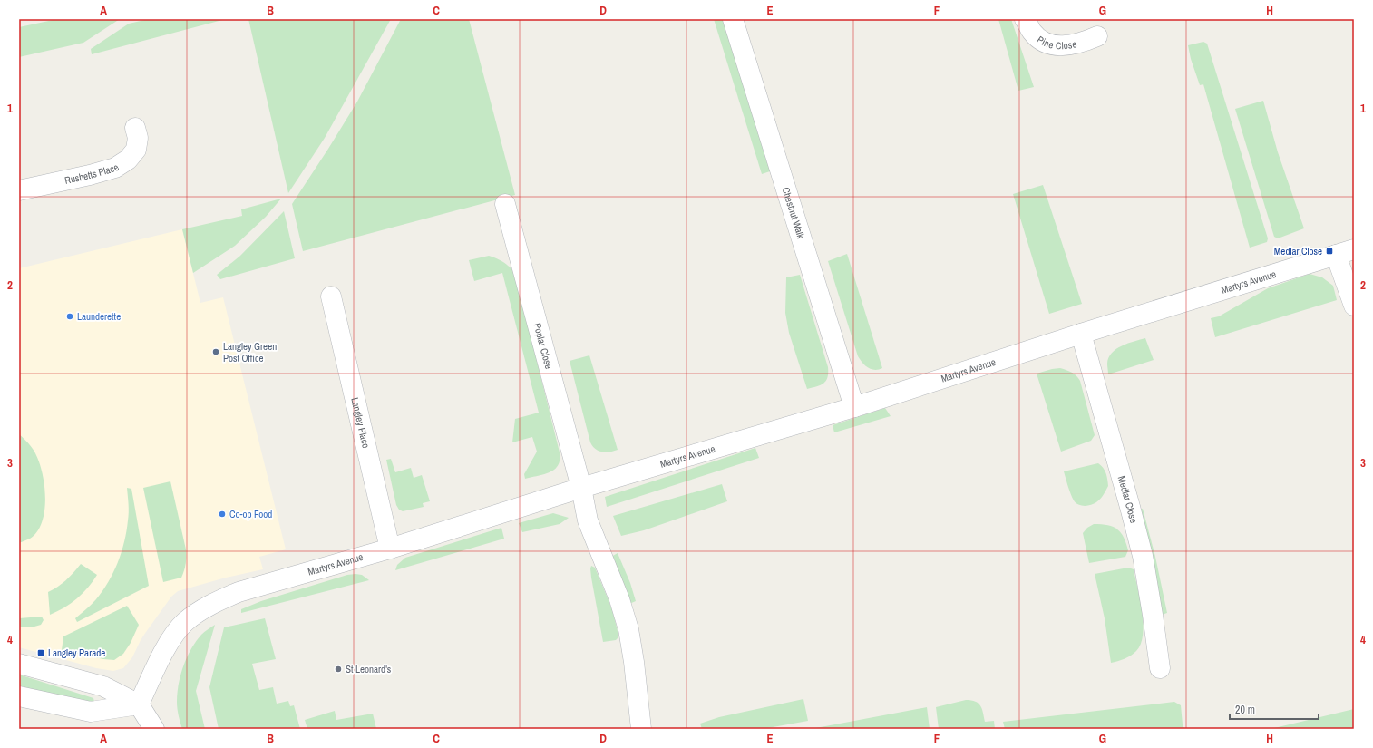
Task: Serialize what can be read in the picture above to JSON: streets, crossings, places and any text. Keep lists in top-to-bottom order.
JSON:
{
  "streets": {
    "street": [
      "Pine Close",
      "Rushetts Place",
      "Chestnut Walk",
      "Martyrs Avenue",
      "Poplar Close",
      "Langley Place",
      "Medlar Close"
    ]
  },
  "crossings": [
    ["Chestnut Walk", "Martyrs Avenue"],
    ["Martyrs Avenue", "Poplar Close"],
    ["Martyrs Avenue", "Langley Place"],
    ["Martyrs Avenue", "Medlar Close"]
  ],
  "places": {
    "transit": ["Medlar Close", "Langley Parade"],
    "other": [
      "Launderette",
      "Langley Green Post Office",
      "Co-op Food",
      "St Leonard's"
    ]
  },
  "scale_bar": "20 m",
  "grid": {
    "columns": [
      "A",
      "B",
      "C",
      "D",
      "E",
      "F",
      "G",
      "H"
    ],
    "rows": [
      "1",
      "2",
      "3",
      "4"
    ]
  }
}
